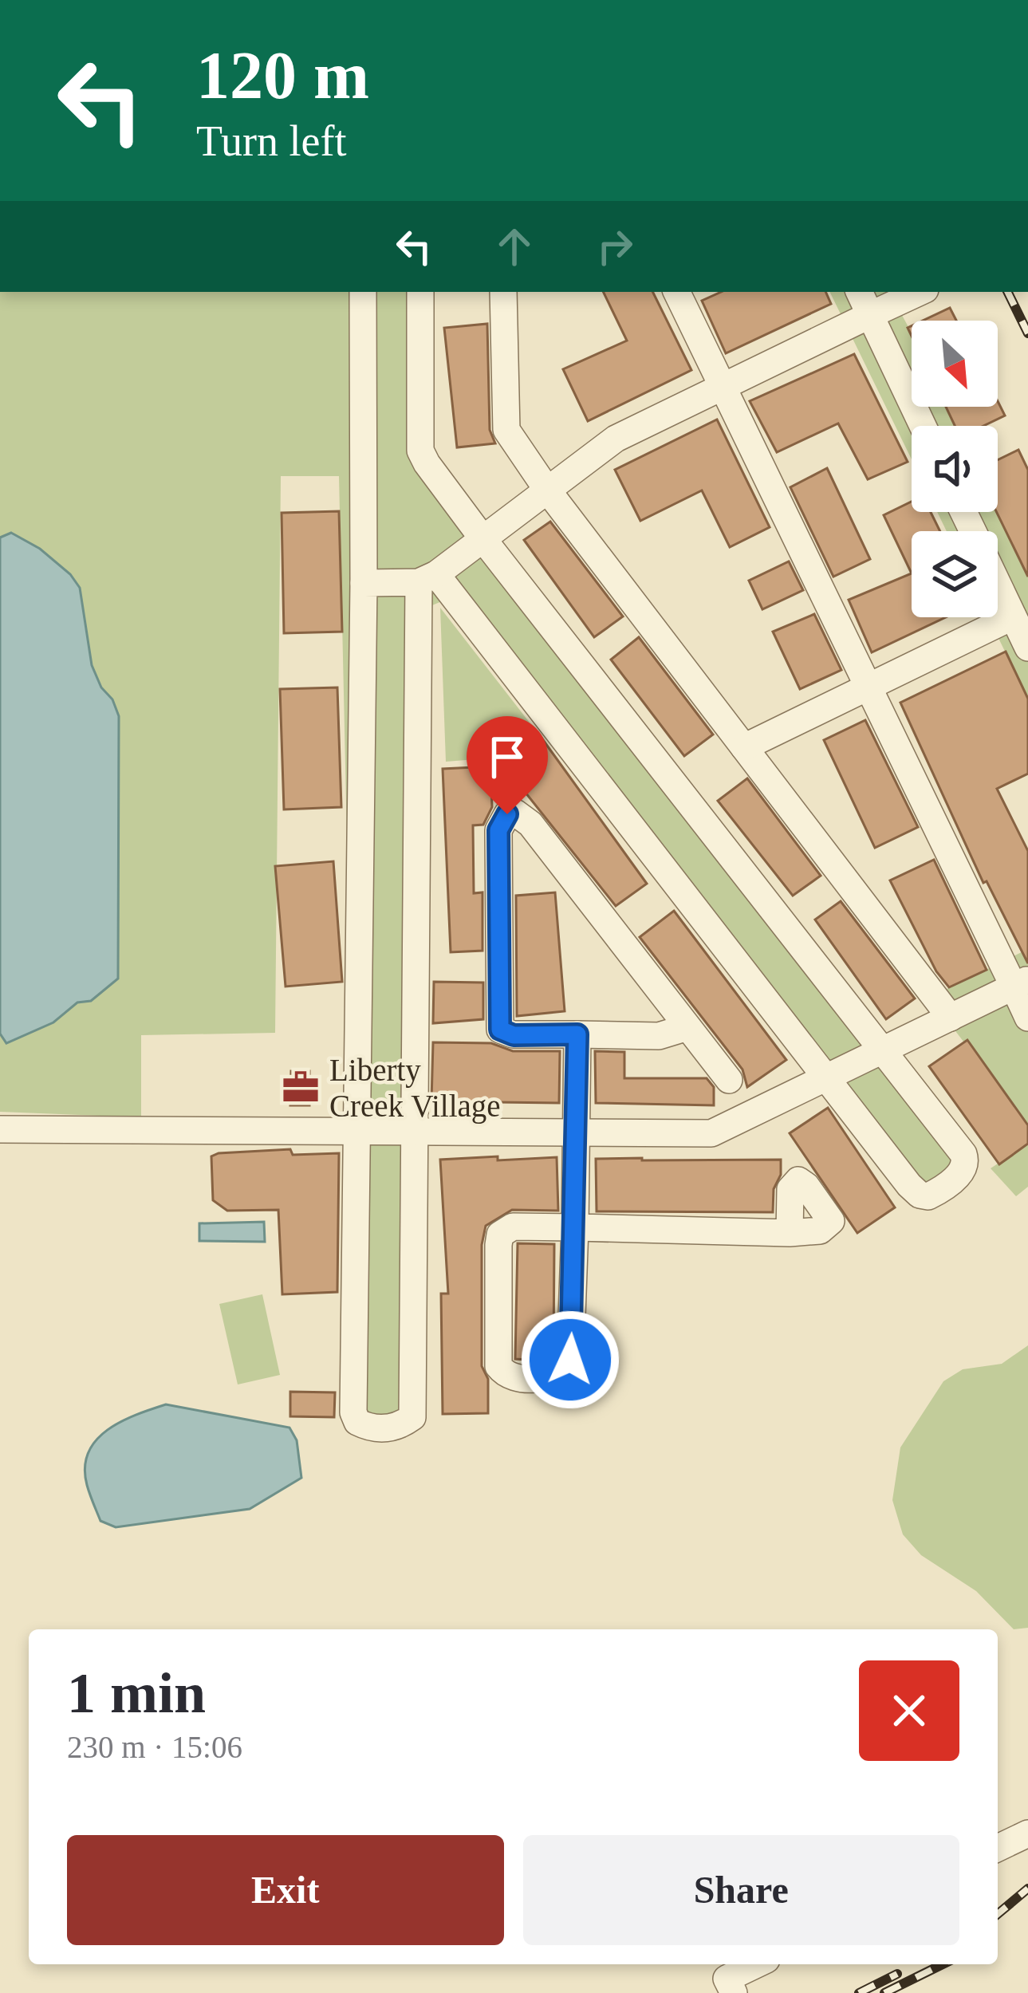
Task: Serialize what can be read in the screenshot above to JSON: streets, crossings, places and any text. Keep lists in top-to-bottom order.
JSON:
{
  "places": {
    "office": ["Liberty Creek Village"]
  },
  "north": "bottom right",
  "page": {
    "turn": ["120 m", "Turn left"],
    "heading": ["1 min", "230 m · 15:06"],
    "buttons": ["Exit", "Share"]
  }
}
